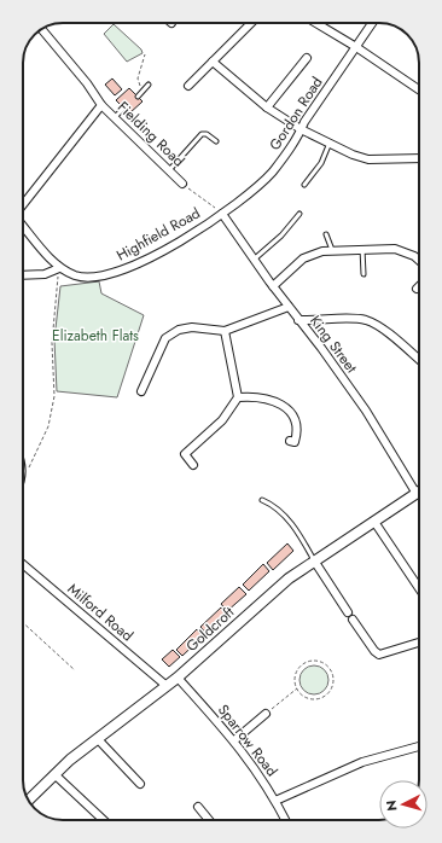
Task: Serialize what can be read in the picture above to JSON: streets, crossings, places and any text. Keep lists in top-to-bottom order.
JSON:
{
  "streets": {
    "street": [
      "Gordon Road",
      "Fielding Road",
      "Highfield Road",
      "King Street",
      "Milford Road",
      "Goldcroft",
      "Sparrow Road"
    ]
  },
  "crossings": [
    ["Gordon Road", "Highfield Road"],
    ["Gordon Road", "King Street"],
    ["Highfield Road", "King Street"],
    ["King Street", "Goldcroft"],
    ["Milford Road", "Goldcroft"],
    ["Goldcroft", "Sparrow Road"]
  ],
  "parks": ["Elizabeth Flats"],
  "north": "left"
}
